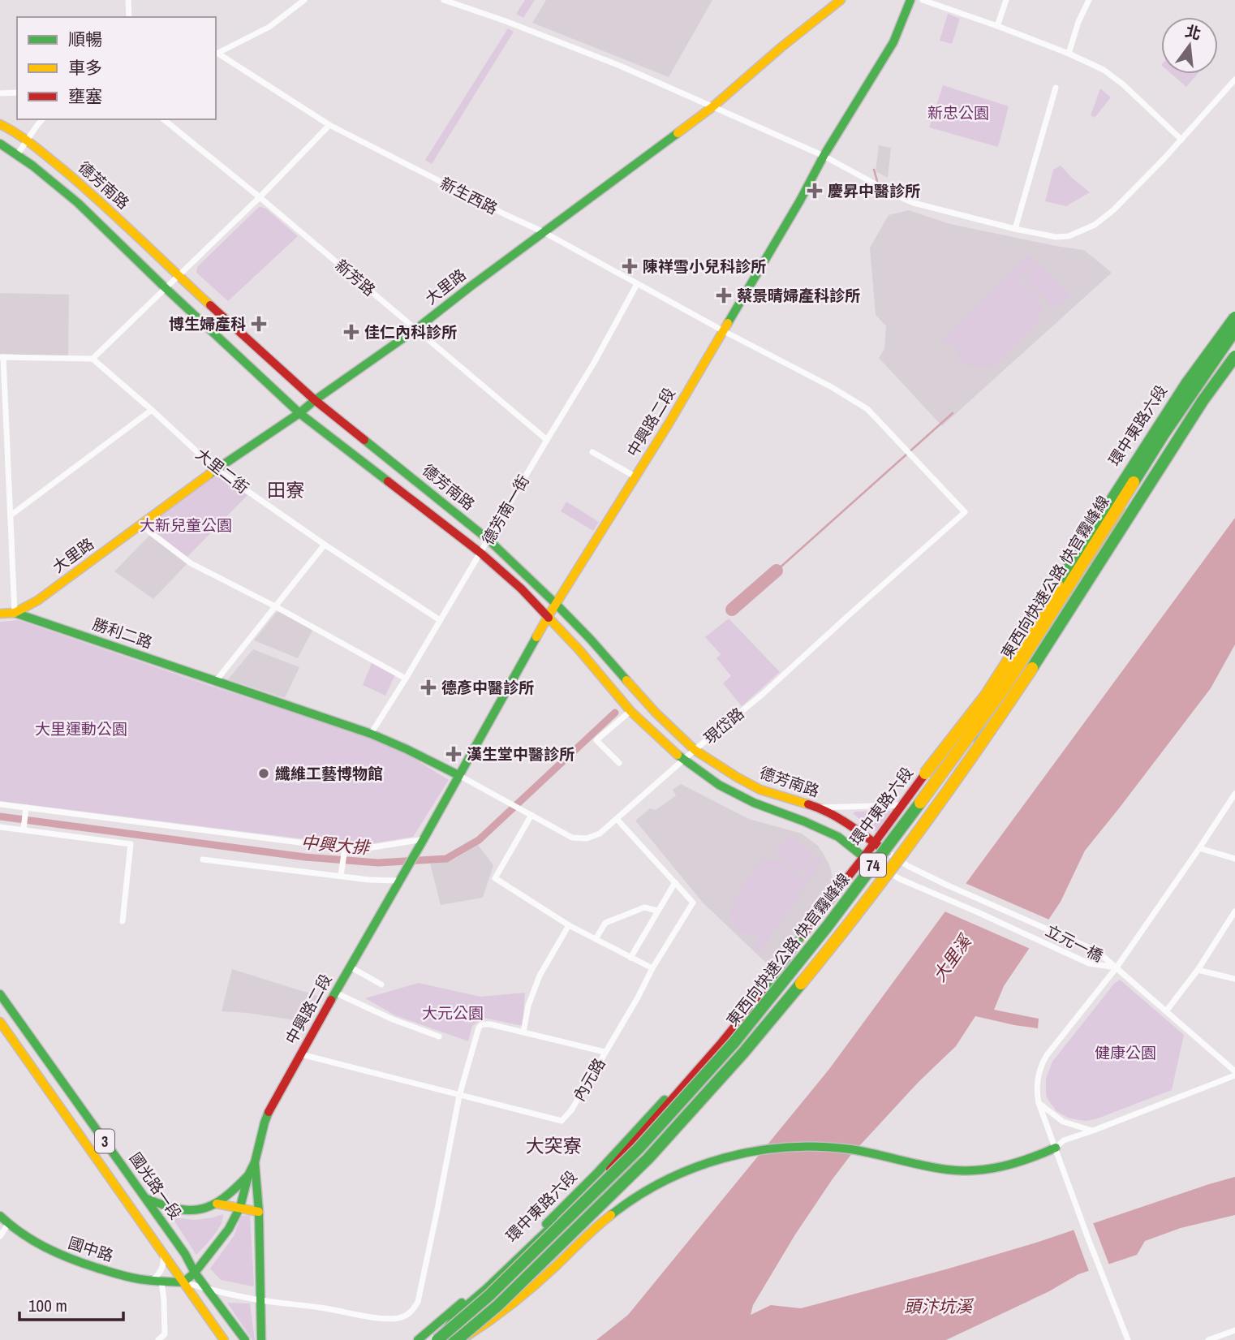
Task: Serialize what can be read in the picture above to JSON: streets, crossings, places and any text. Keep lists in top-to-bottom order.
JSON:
{
  "streets": {
    "main road": [
      "德芳南路",
      "大里路",
      "中興路二段",
      "環中東路六段",
      "東西向快速公路 快官霧峰線",
      "勝利二路",
      "74",
      "3",
      "國光路一段",
      "國中路"
    ],
    "street": [
      "新生西路",
      "新芳路",
      "大里二街",
      "德芳南一街",
      "現岱路",
      "立元一橋",
      "內元路"
    ]
  },
  "crossings": [
    ["德芳南路", "大里路"],
    ["德芳南路", "中興路二段"],
    ["德芳南路", "環中東路六段"],
    ["德芳南路", "德芳南一街"],
    ["德芳南路", "現岱路"],
    ["德芳南路", "立元一橋"],
    ["新生西路", "大里路"],
    ["新生西路", "中興路二段"],
    ["新生西路", "德芳南一街"],
    ["新生西路", "現岱路"],
    ["新芳路", "大里路"],
    ["新芳路", "德芳南一街"],
    ["大里路", "大里二街"],
    ["大里路", "勝利二路"],
    ["中興路二段", "勝利二路"],
    ["中興路二段", "現岱路"],
    ["中興路二段", "內元路"],
    ["中興路二段", "國光路一段"],
    ["中興路二段", "國中路"],
    ["環中東路六段", "東西向快速公路 快官霧峰線"],
    ["環中東路六段", "立元一橋"],
    ["大里二街", "德芳南一街"],
    ["德芳南一街", "勝利二路"],
    ["東西向快速公路 快官霧峰線", "74"],
    ["勝利二路", "現岱路"],
    ["現岱路", "內元路"],
    ["國光路一段", "國中路"]
  ],
  "districts": ["田寮", "大突寮"],
  "water": ["中興大排", "大里溪", "頭汴坑溪"],
  "parks": [
    "新忠公園",
    "大新兒童公園",
    "大里運動公園",
    "大元公園",
    "健康公園"
  ],
  "places": {
    "health": [
      "慶昇中醫診所",
      "陳祥雪小兒科診所",
      "蔡景晴婦產科診所",
      "博生婦產科",
      "佳仁內科診所",
      "德彥中醫診所",
      "漢生堂中醫診所"
    ],
    "other": ["纖維工藝博物館"]
  },
  "legend": ["順暢", "車多", "壅塞"],
  "scale_bar": "100 m",
  "north": "top"
}
